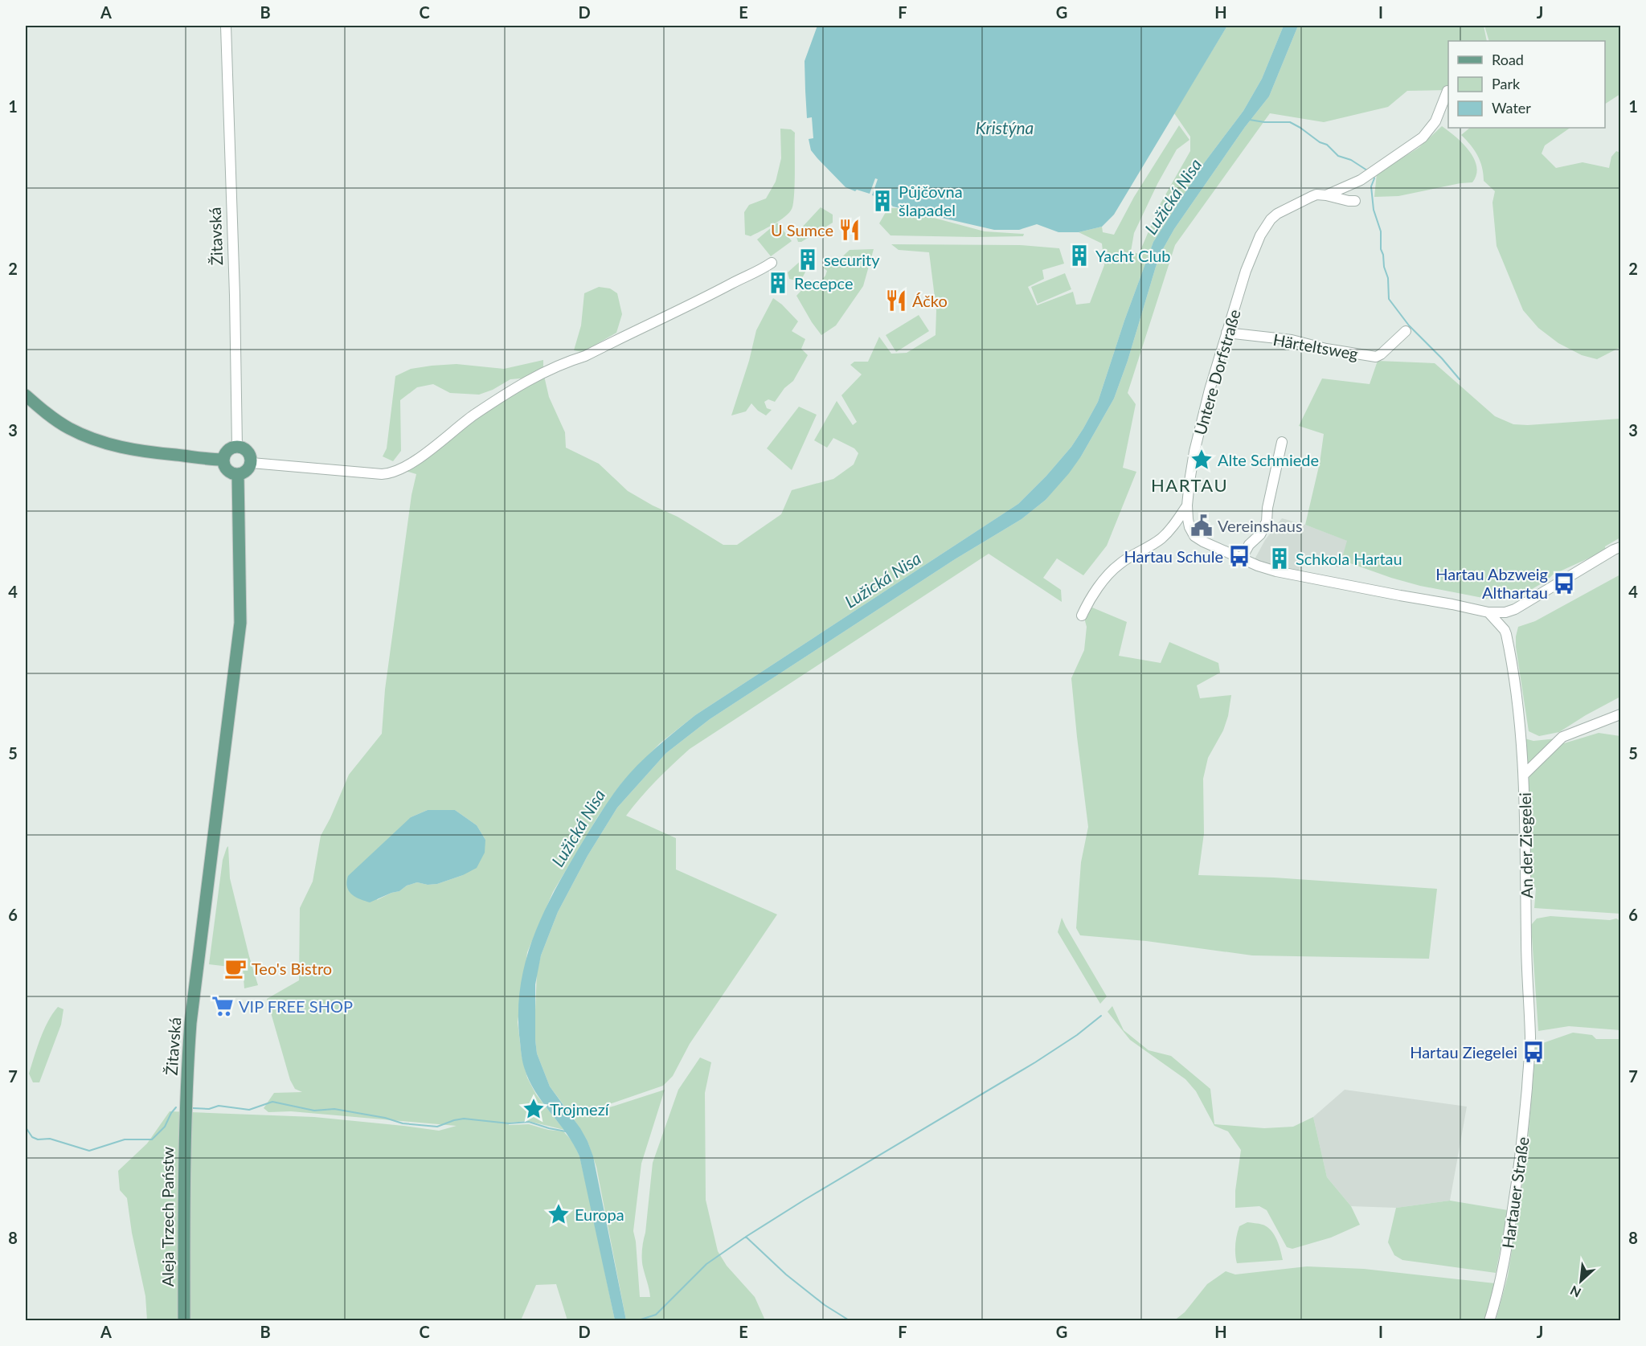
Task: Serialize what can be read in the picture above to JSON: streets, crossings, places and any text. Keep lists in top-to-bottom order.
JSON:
{
  "streets": {
    "main road": ["Žitavská", "Aleja Trzech Państw"],
    "street": [
      "Härteltsweg",
      "Untere Dorfstraße",
      "An der Ziegelei",
      "Hartauer Straße"
    ]
  },
  "crossings": [
    ["Žitavská", "Aleja Trzech Państw"],
    ["Härteltsweg", "Untere Dorfstraße"],
    ["An der Ziegelei", "Hartauer Straße"]
  ],
  "districts": ["HARTAU"],
  "water": ["Kristýna", "Lužická Nisa"],
  "places": {
    "building": [
      "Půjčovna šlapadel",
      "Yacht Club",
      "security",
      "Recepce",
      "Schkola Hartau"
    ],
    "restaurant": ["U Sumce", "Áčko"],
    "place": ["Alte Schmiede", "Trojmezí", "Europa"],
    "public building": ["Vereinshaus"],
    "bus stop": ["Hartau Schule", "Hartau Abzweig Althartau", "Hartau Ziegelei"],
    "cafe": ["Teo's Bistro"],
    "supermarket": ["VIP FREE SHOP"]
  },
  "legend": ["Road", "Park", "Water"],
  "north": "bottom left",
  "grid": {
    "columns": [
      "A",
      "B",
      "C",
      "D",
      "E",
      "F",
      "G",
      "H",
      "I",
      "J"
    ],
    "rows": [
      "1",
      "2",
      "3",
      "4",
      "5",
      "6",
      "7",
      "8"
    ]
  }
}
